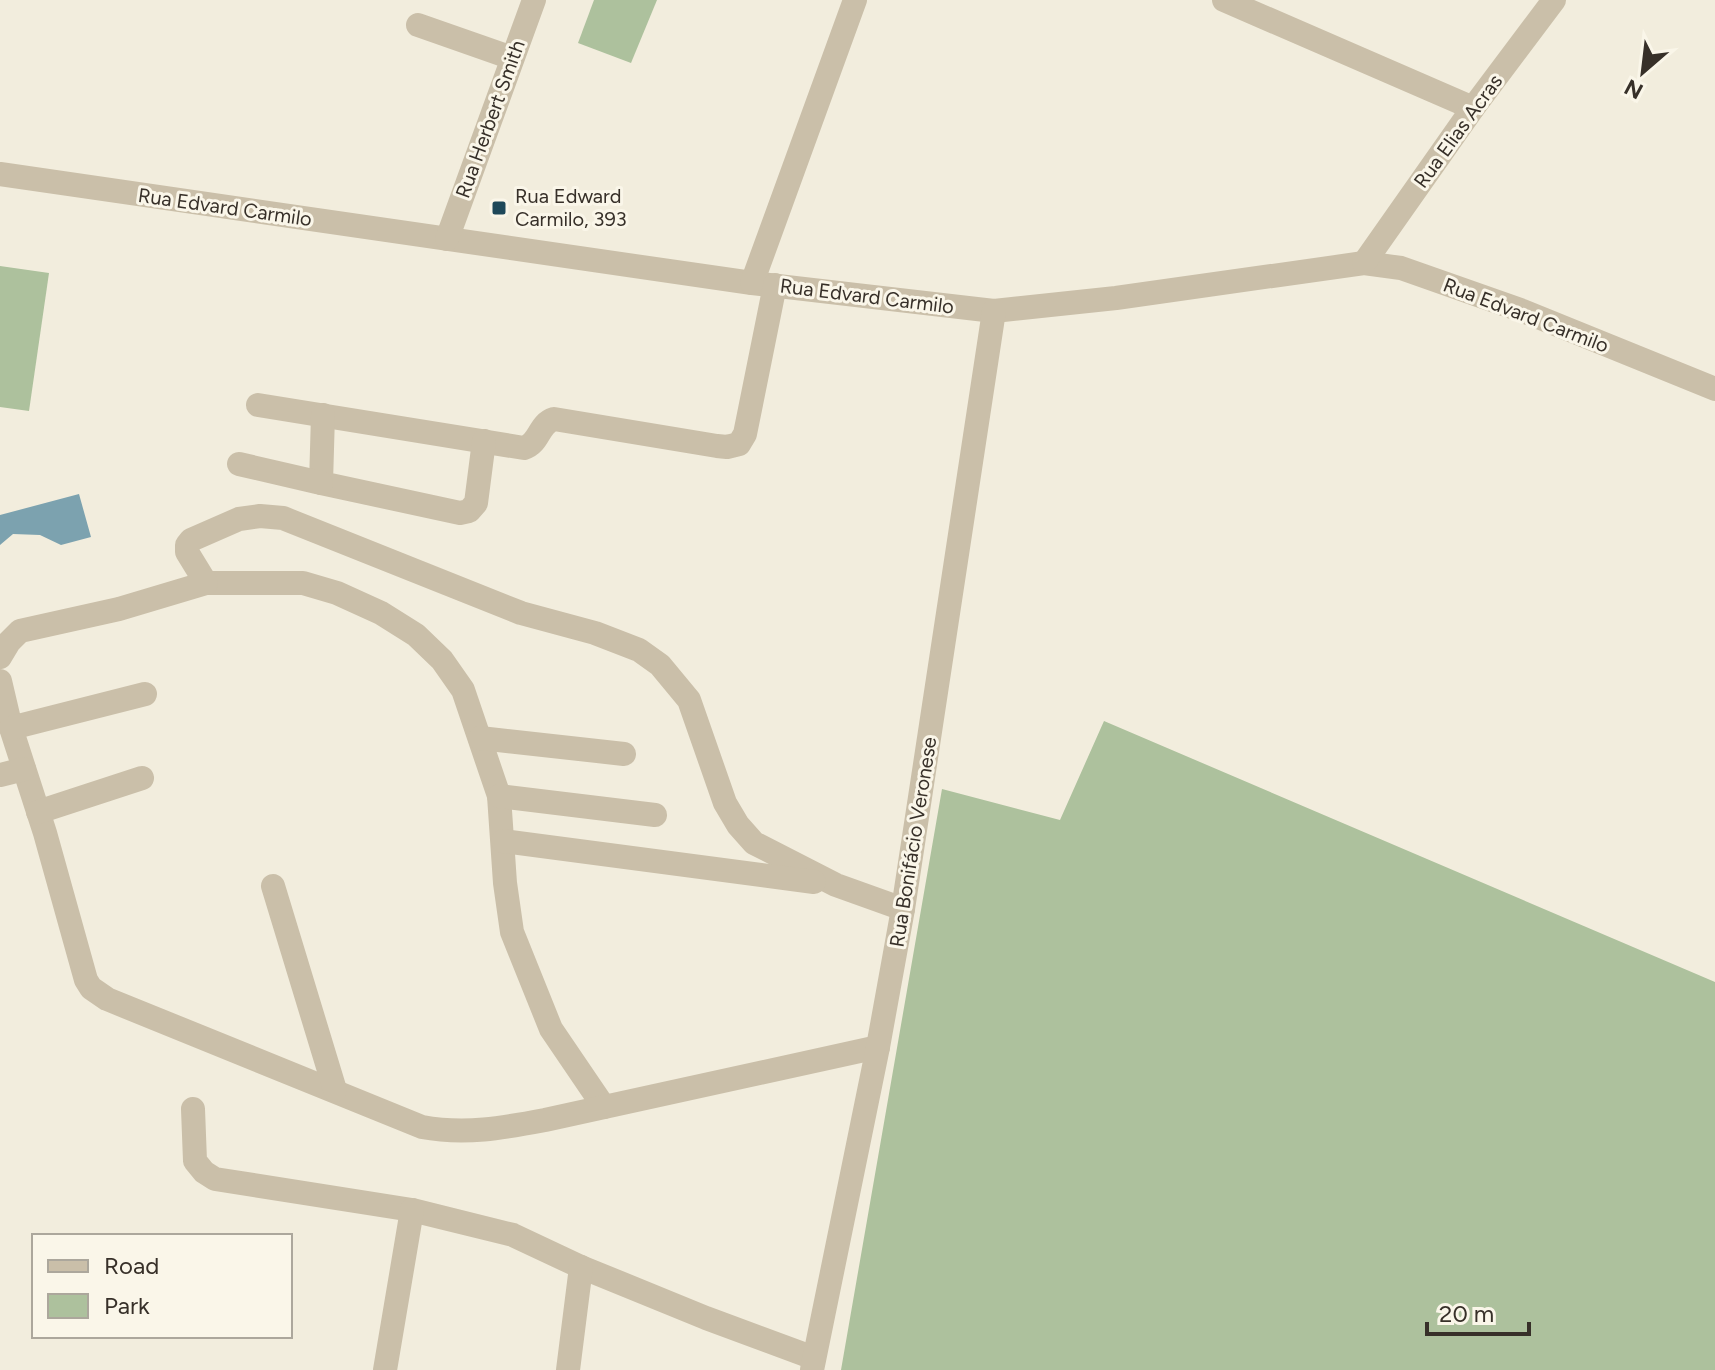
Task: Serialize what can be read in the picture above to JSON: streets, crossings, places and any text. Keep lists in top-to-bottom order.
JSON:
{
  "streets": {
    "street": [
      "Rua Herbert Smith",
      "Rua Elias Acras",
      "Rua Edvard Carmilo",
      "Rua Bonifácio Veronese"
    ]
  },
  "crossings": [
    ["Rua Herbert Smith", "Rua Edvard Carmilo"],
    ["Rua Elias Acras", "Rua Edvard Carmilo"],
    ["Rua Edvard Carmilo", "Rua Bonifácio Veronese"]
  ],
  "places": {
    "transit": ["Rua Edward Carmilo, 393"]
  },
  "legend": ["Road", "Park"],
  "scale_bar": "20 m",
  "north": "bottom left"
}
